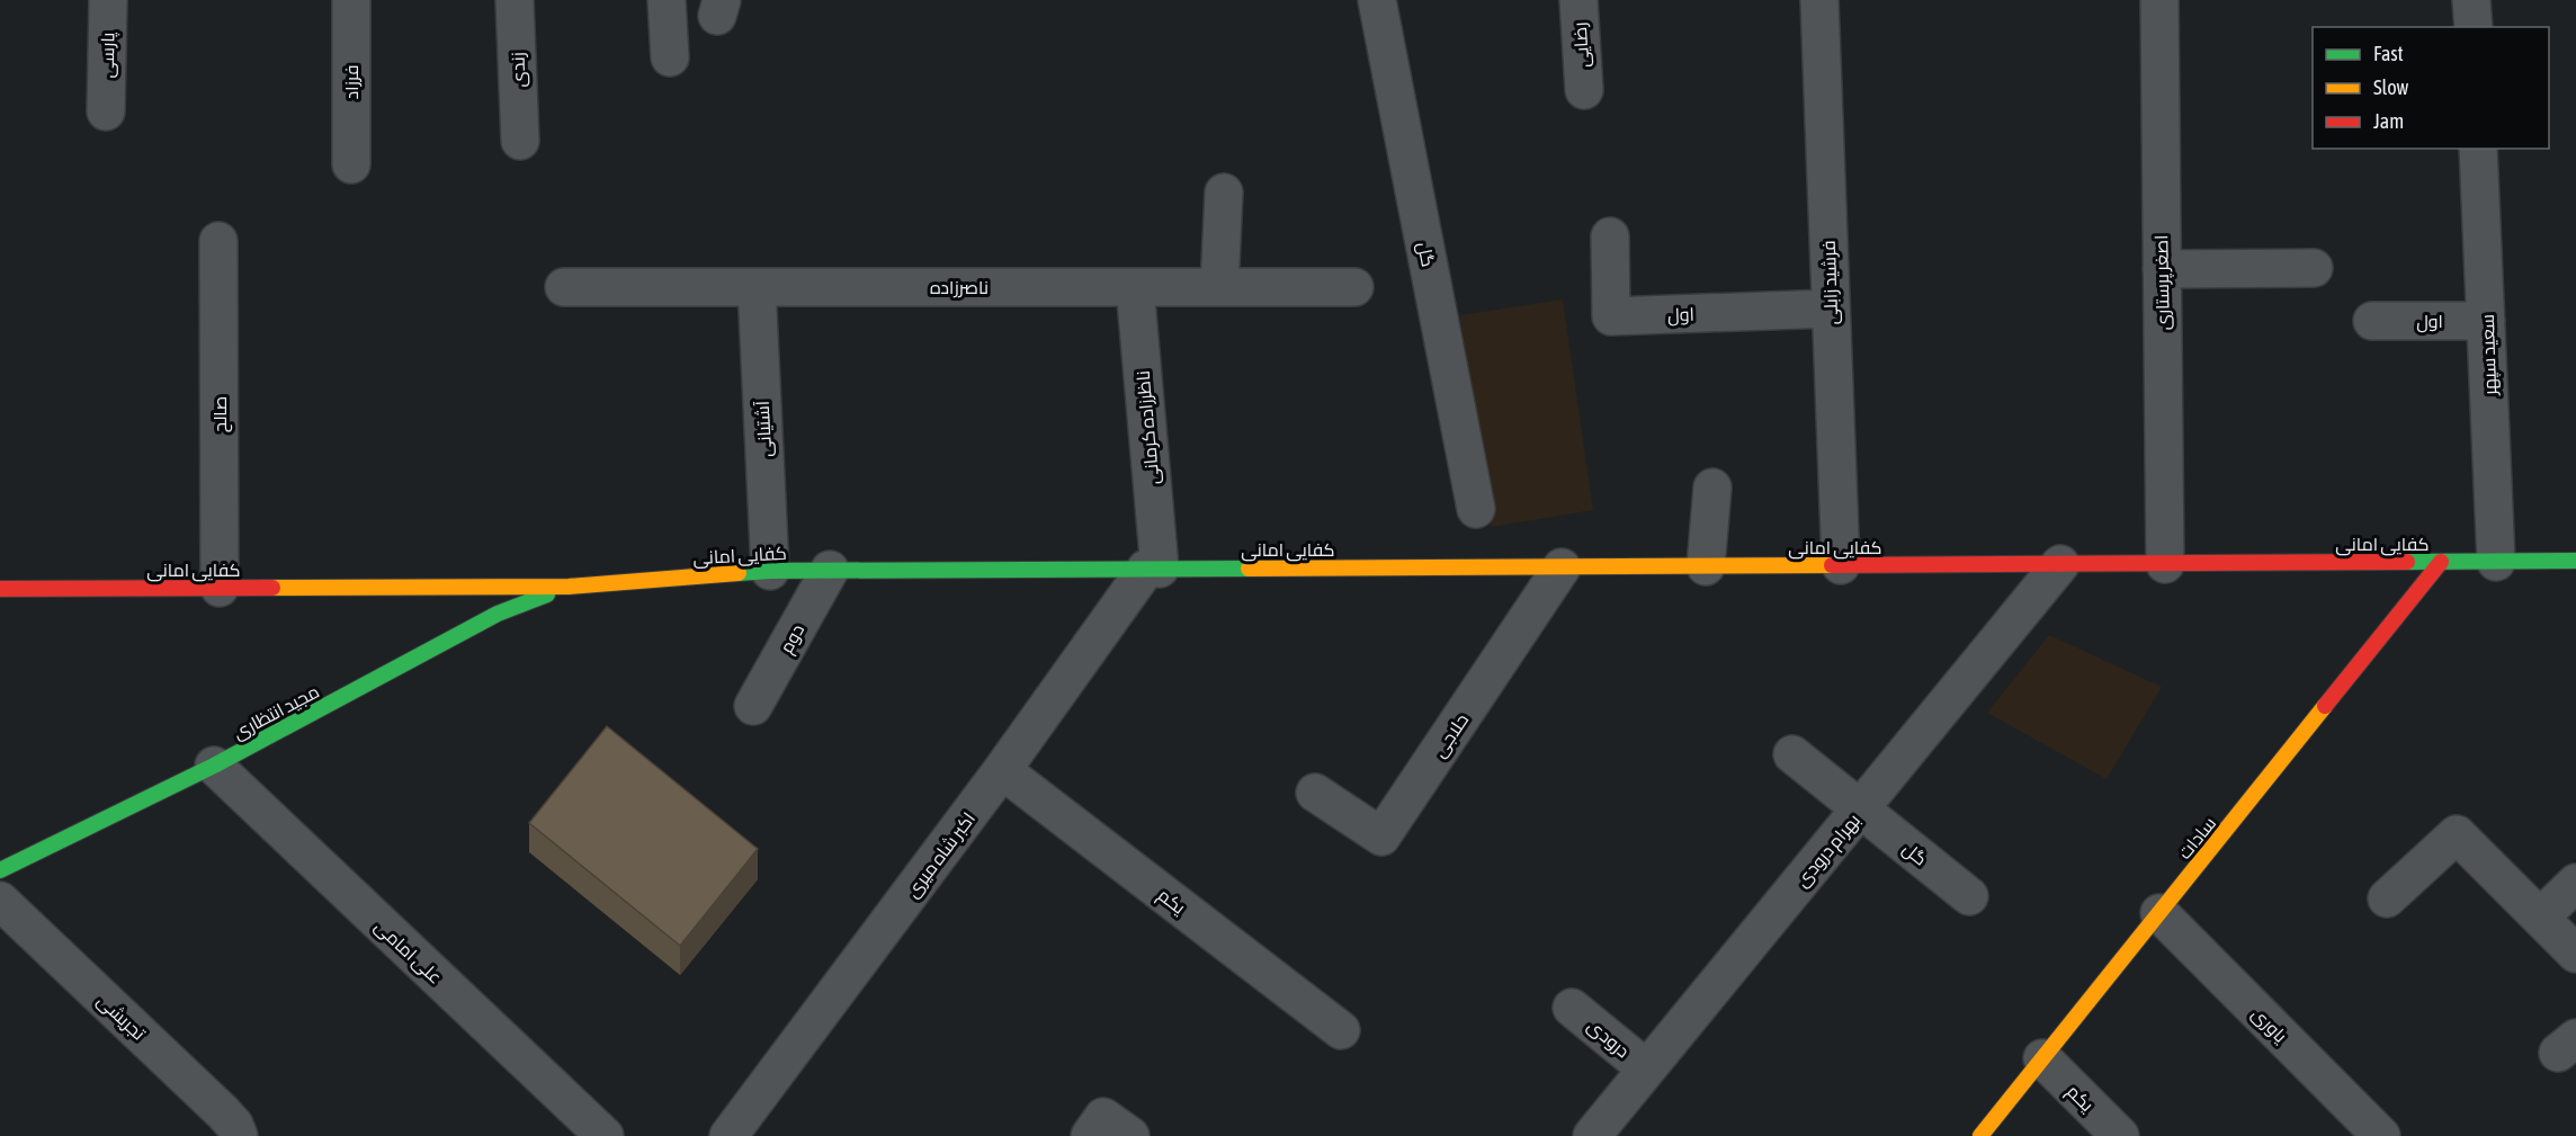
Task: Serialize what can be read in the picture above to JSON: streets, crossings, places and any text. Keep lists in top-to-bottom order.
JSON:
{
  "streets": {
    "street": [
      "رضایی",
      "پارسی",
      "زندی",
      "فرزاد",
      "گل",
      "فرشید زابلی",
      "اصغر پرستاری",
      "ناصرزاده",
      "اول",
      "سعید سپهر",
      "صالح",
      "ناظرزاده کرمانی",
      "آشتیانی",
      "کفایی امانی",
      "دوم",
      "مجید انتظاری",
      "حلاجی",
      "سادات",
      "بهرام درودی",
      "اکبر شاه میری",
      "یکم",
      "علی امامی",
      "تجریشی",
      "یاوری",
      "درودی"
    ]
  },
  "crossings": [
    ["گل", "بهرام درودی"],
    ["فرشید زابلی", "اول"],
    ["فرشید زابلی", "کفایی امانی"],
    ["اصغر پرستاری", "کفایی امانی"],
    ["ناصرزاده", "ناظرزاده کرمانی"],
    ["ناصرزاده", "آشتیانی"],
    ["اول", "سعید سپهر"],
    ["سعید سپهر", "کفایی امانی"],
    ["صالح", "کفایی امانی"],
    ["ناظرزاده کرمانی", "کفایی امانی"],
    ["ناظرزاده کرمانی", "اکبر شاه میری"],
    ["آشتیانی", "کفایی امانی"],
    ["کفایی امانی", "دوم"],
    ["کفایی امانی", "مجید انتظاری"],
    ["کفایی امانی", "حلاجی"],
    ["کفایی امانی", "سادات"],
    ["کفایی امانی", "بهرام درودی"],
    ["کفایی امانی", "اکبر شاه میری"],
    ["مجید انتظاری", "علی امامی"],
    ["سادات", "یکم"],
    ["سادات", "یاوری"],
    ["بهرام درودی", "درودی"],
    ["اکبر شاه میری", "یکم"]
  ],
  "legend": ["Fast", "Slow", "Jam"]
}
